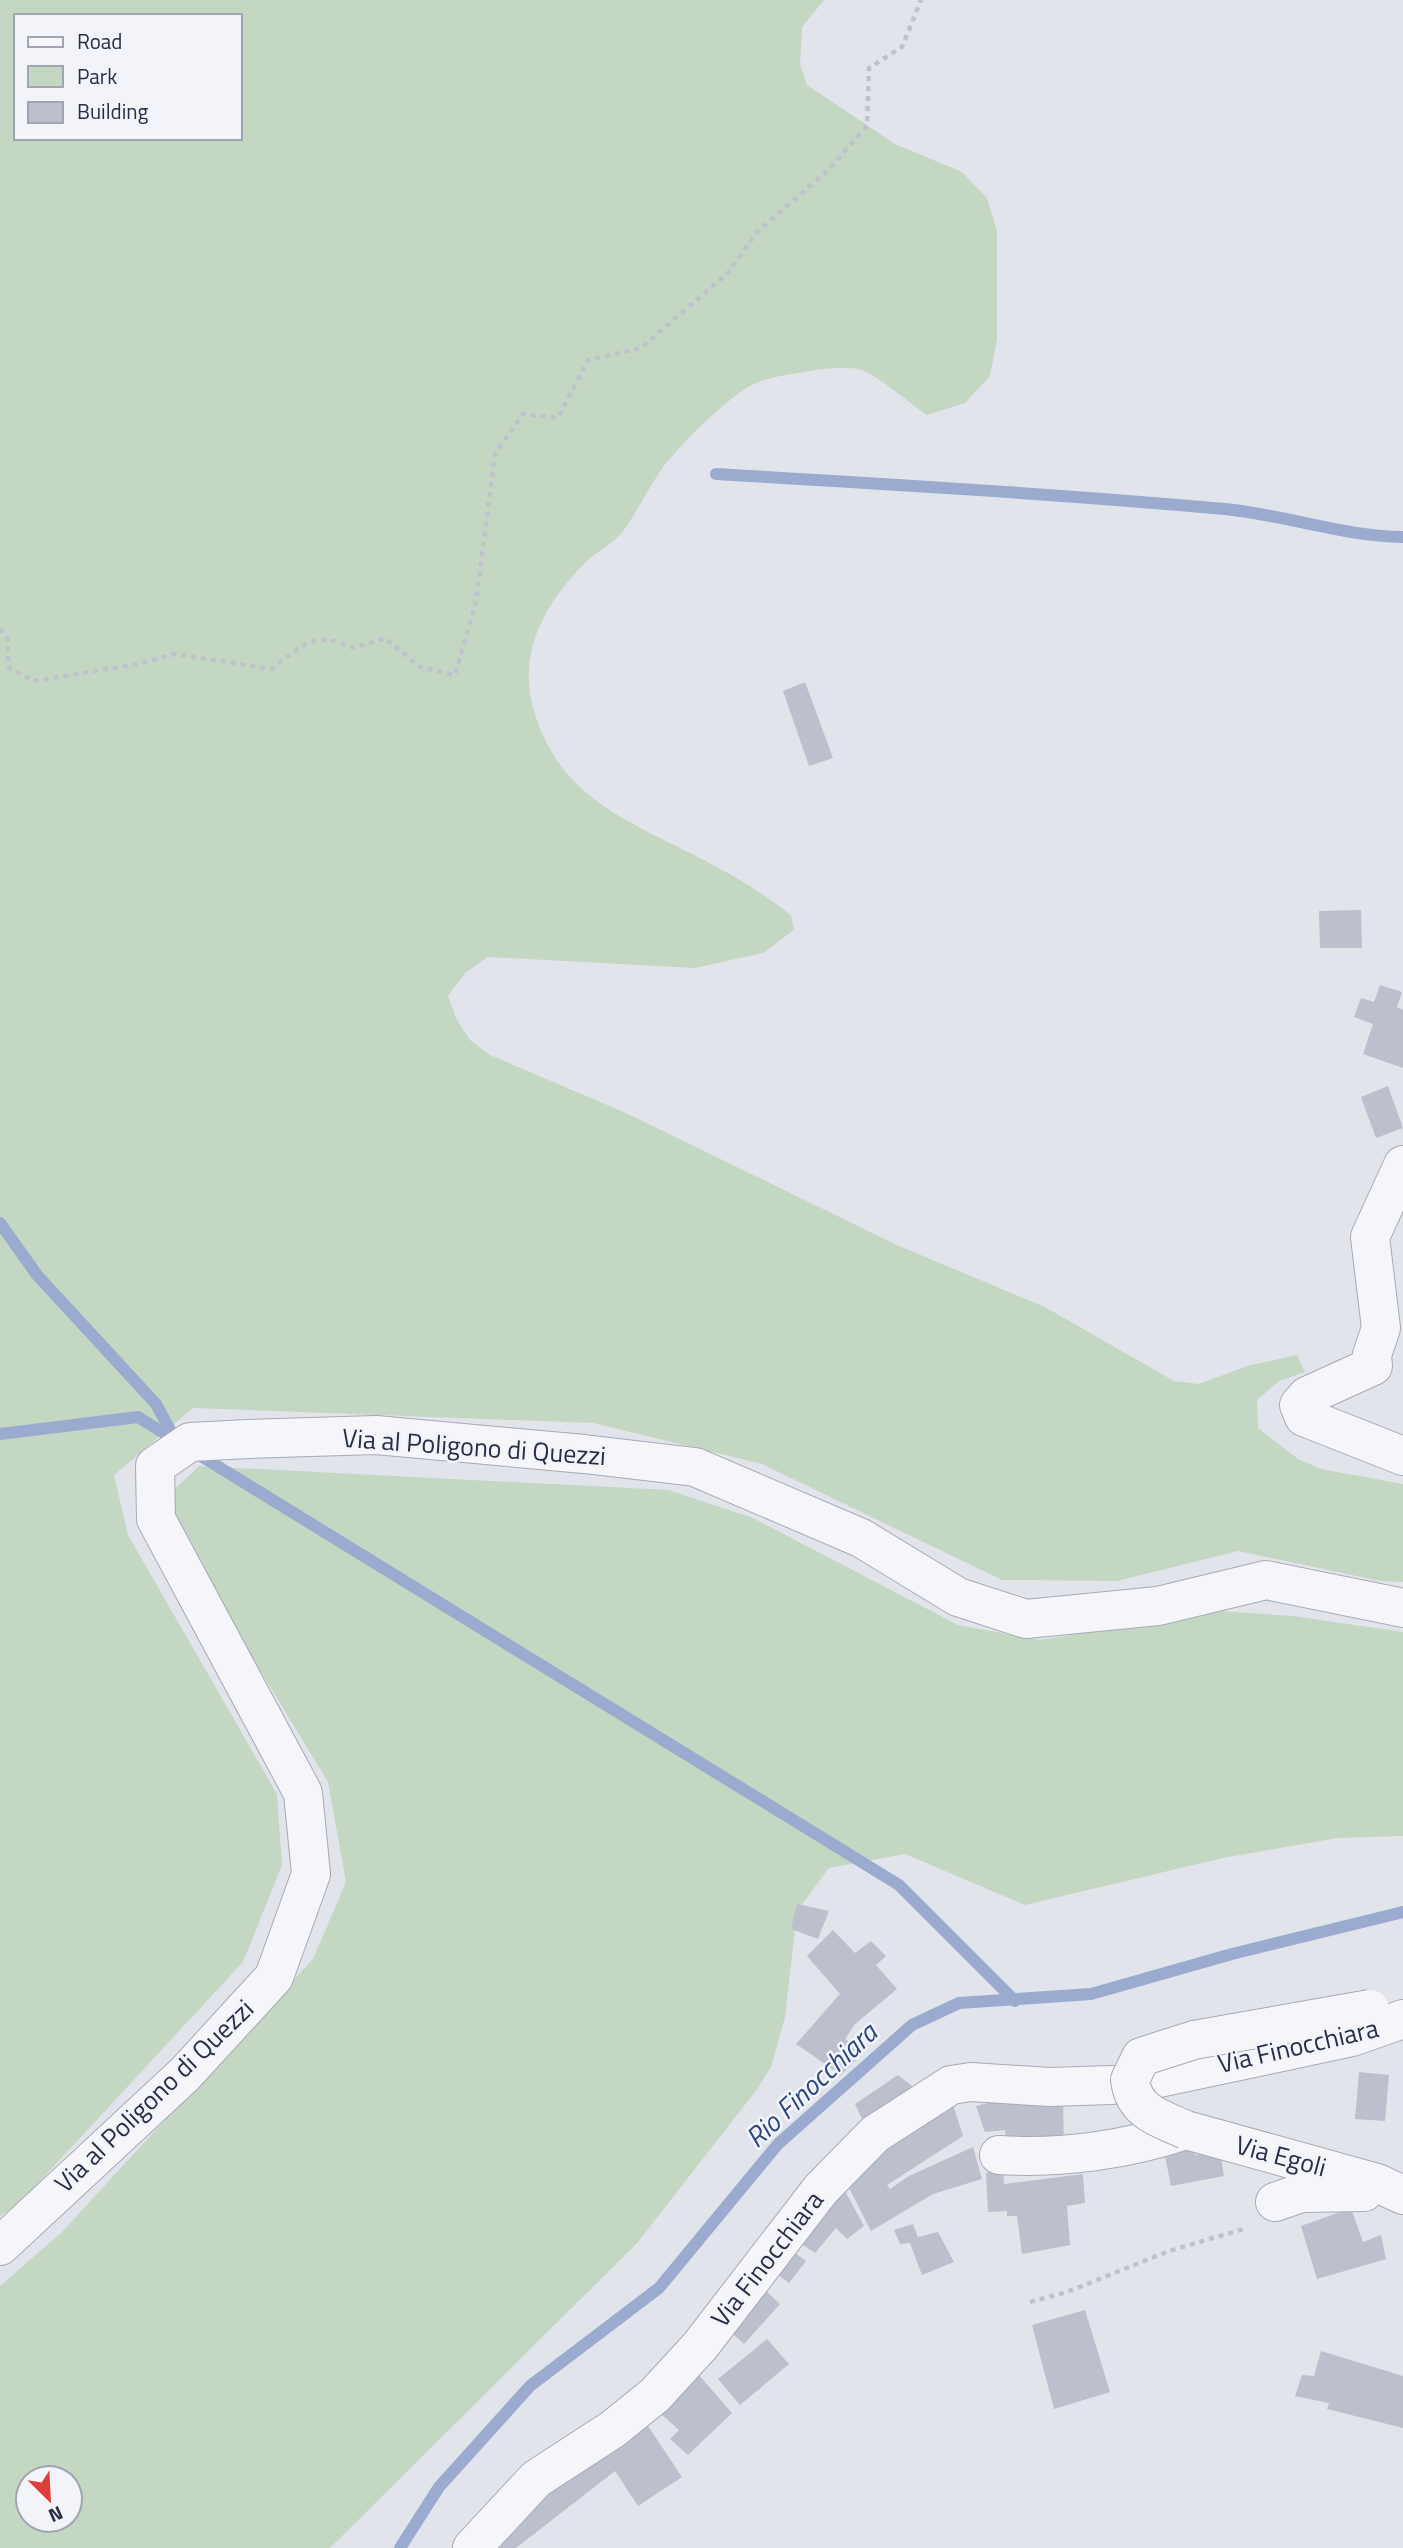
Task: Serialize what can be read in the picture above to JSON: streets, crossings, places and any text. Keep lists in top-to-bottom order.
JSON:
{
  "streets": {
    "street": ["Via al Poligono di Quezzi", "Via Finocchiara", "Via Egoli"]
  },
  "crossings": [
    ["Via Finocchiara", "Via Egoli"]
  ],
  "water": ["Rio Finocchiara"],
  "legend": ["Road", "Park", "Building"],
  "north": "bottom right"
}
